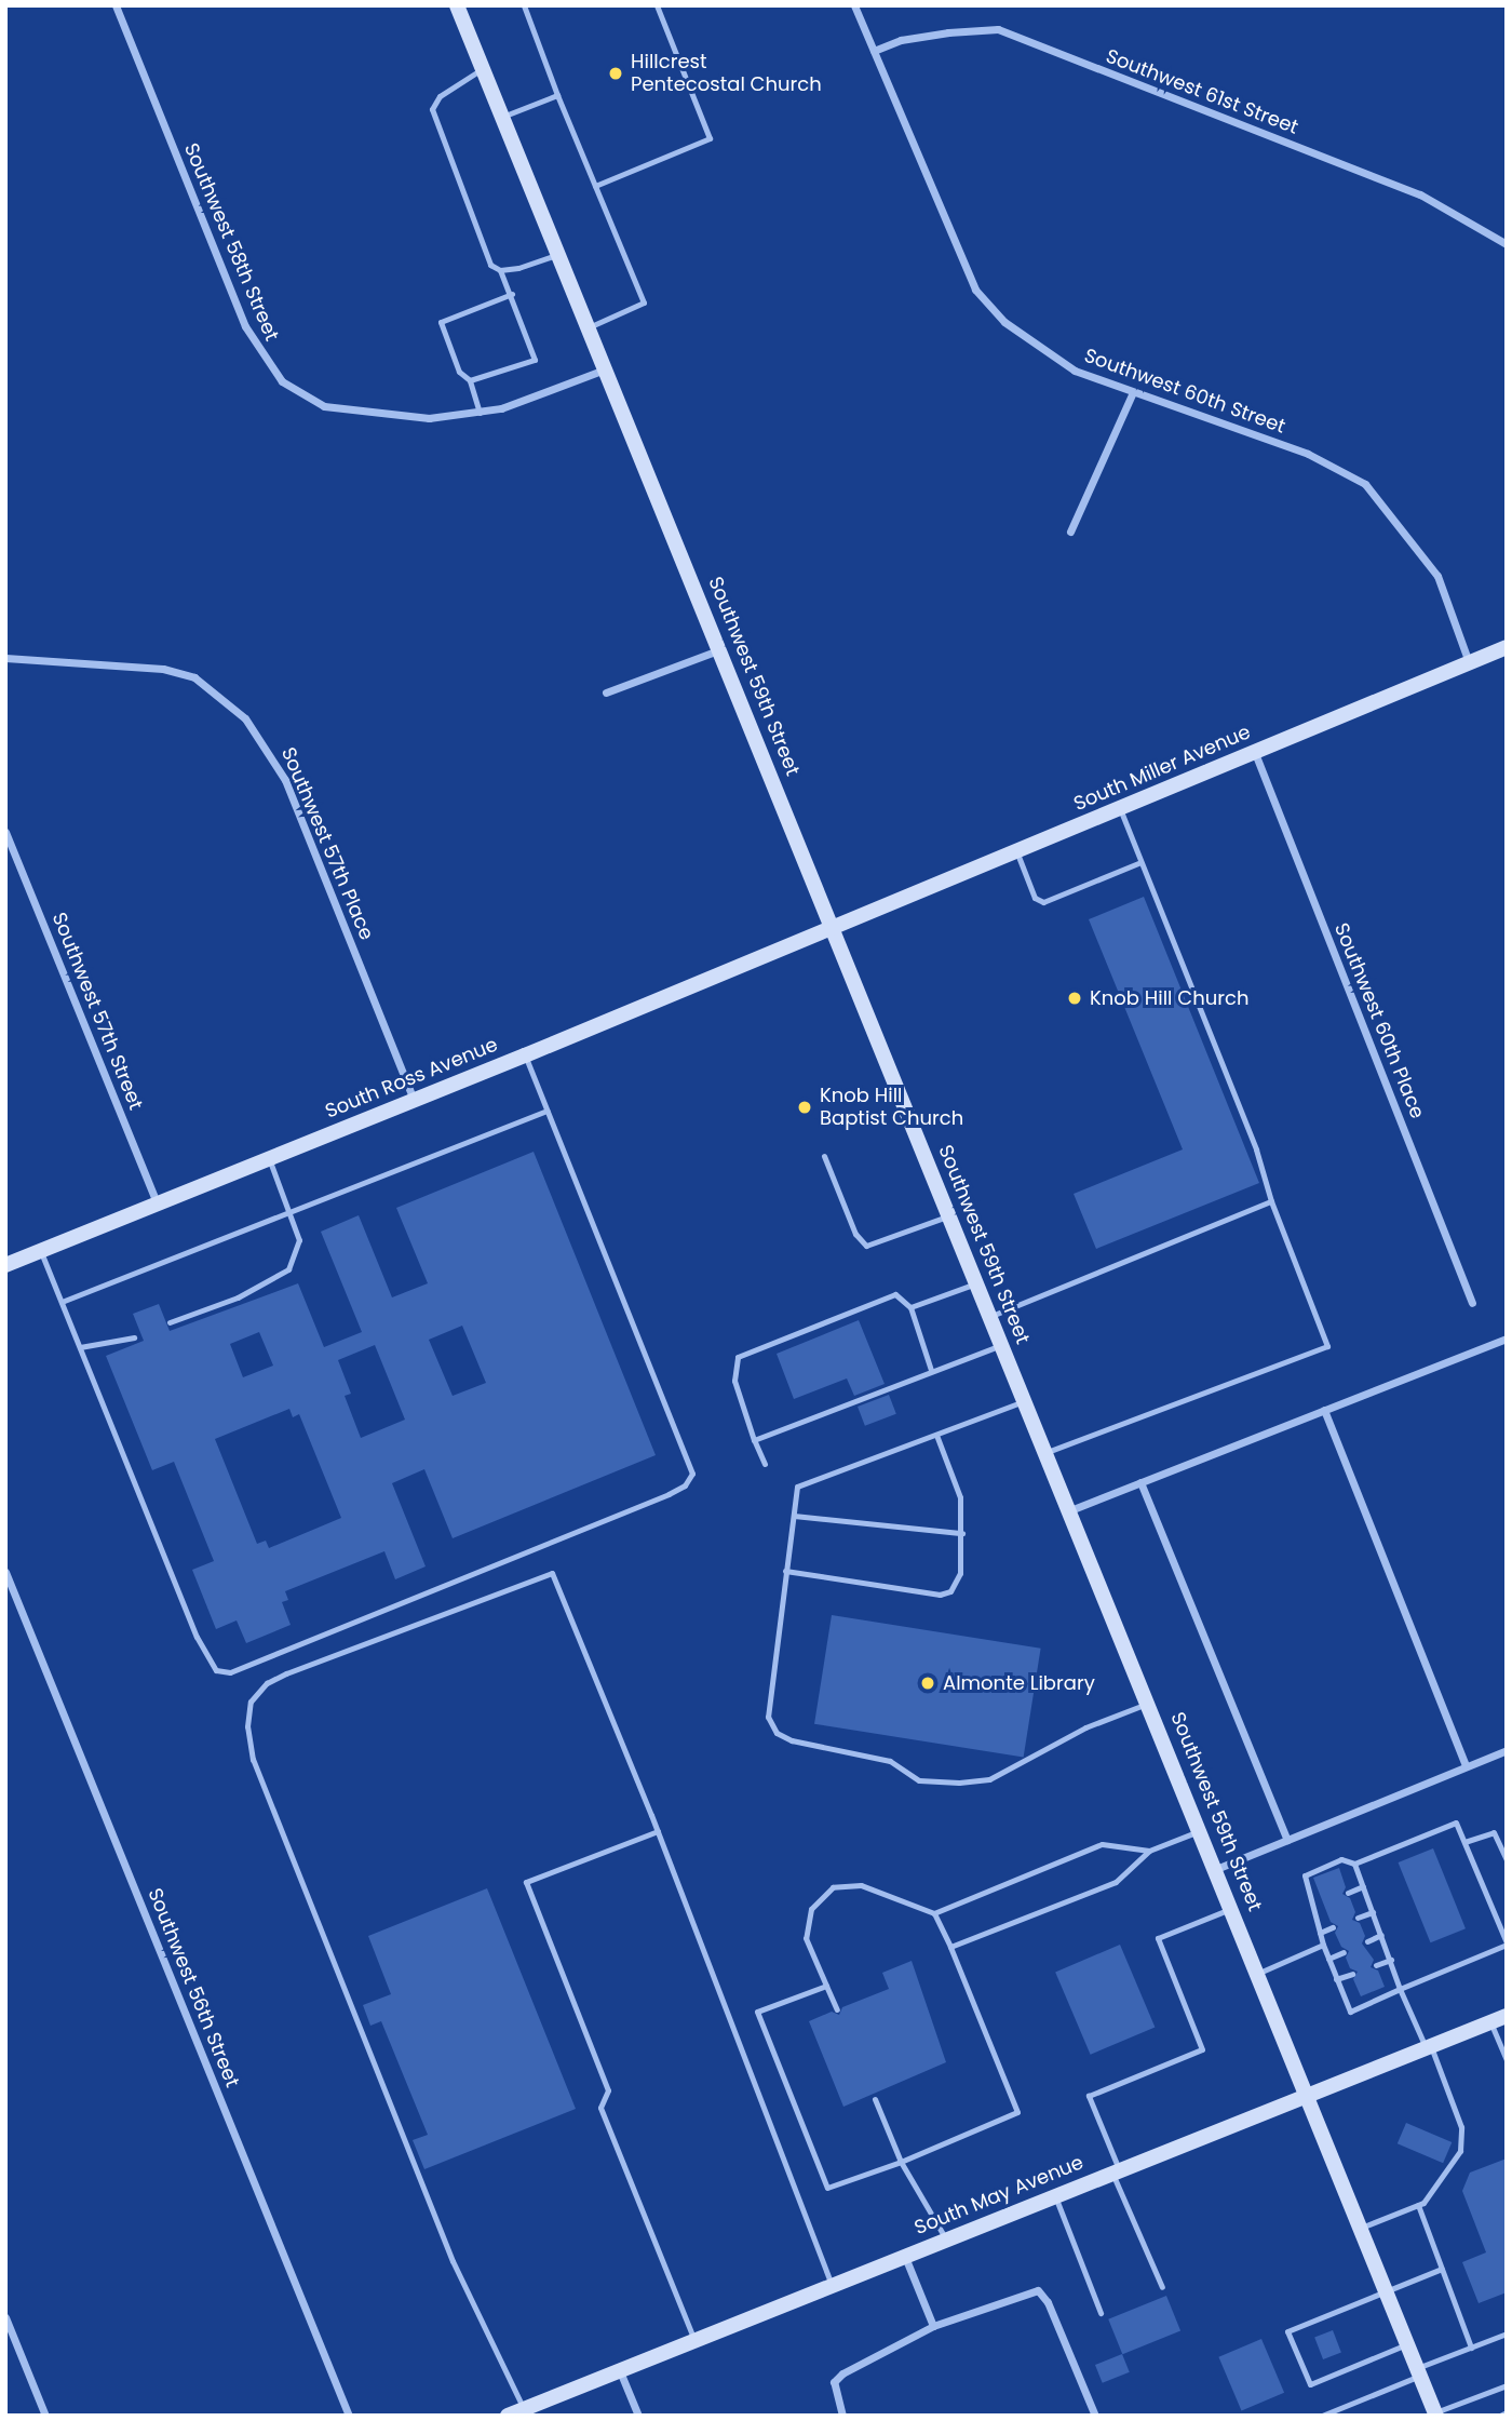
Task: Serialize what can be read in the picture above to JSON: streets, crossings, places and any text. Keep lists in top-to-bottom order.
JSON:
{
  "streets": {
    "main road": [
      "Southwest 59th Street",
      "South Miller Avenue",
      "South Ross Avenue",
      "South May Avenue"
    ],
    "street": [
      "Southwest 61st Street",
      "Southwest 58th Street",
      "Southwest 60th Street",
      "Southwest 57th Place",
      "Southwest 57th Street",
      "Southwest 60th Place",
      "Southwest 56th Street"
    ]
  },
  "crossings": [
    ["Southwest 61st Street", "Southwest 60th Street"],
    ["Southwest 58th Street", "Southwest 59th Street"],
    ["Southwest 60th Street", "South Miller Avenue"],
    ["Southwest 59th Street", "South Miller Avenue"],
    ["Southwest 59th Street", "South Ross Avenue"],
    ["Southwest 59th Street", "South May Avenue"],
    ["South Miller Avenue", "Southwest 60th Place"],
    ["South Miller Avenue", "South Ross Avenue"],
    ["Southwest 57th Place", "South Ross Avenue"],
    ["Southwest 57th Street", "South Ross Avenue"]
  ],
  "places": [
    "Hillcrest Pentecostal Church",
    "Knob Hill Church",
    "Knob Hill Baptist Church",
    "Almonte Library"
  ]
}
